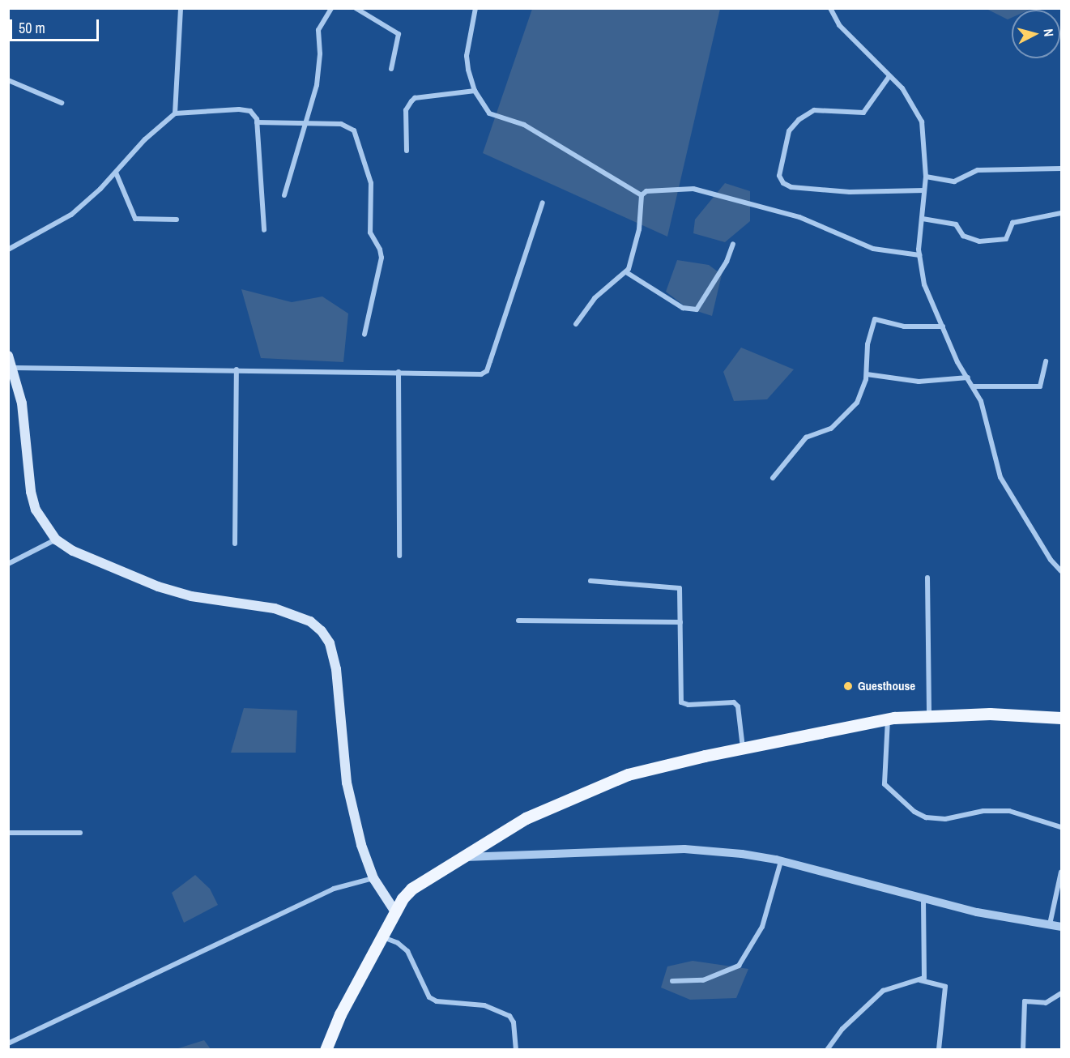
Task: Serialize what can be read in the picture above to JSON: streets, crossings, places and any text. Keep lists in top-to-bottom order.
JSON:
{
  "places": ["Guesthouse"],
  "scale_bar": "50 m",
  "north": "right"
}
